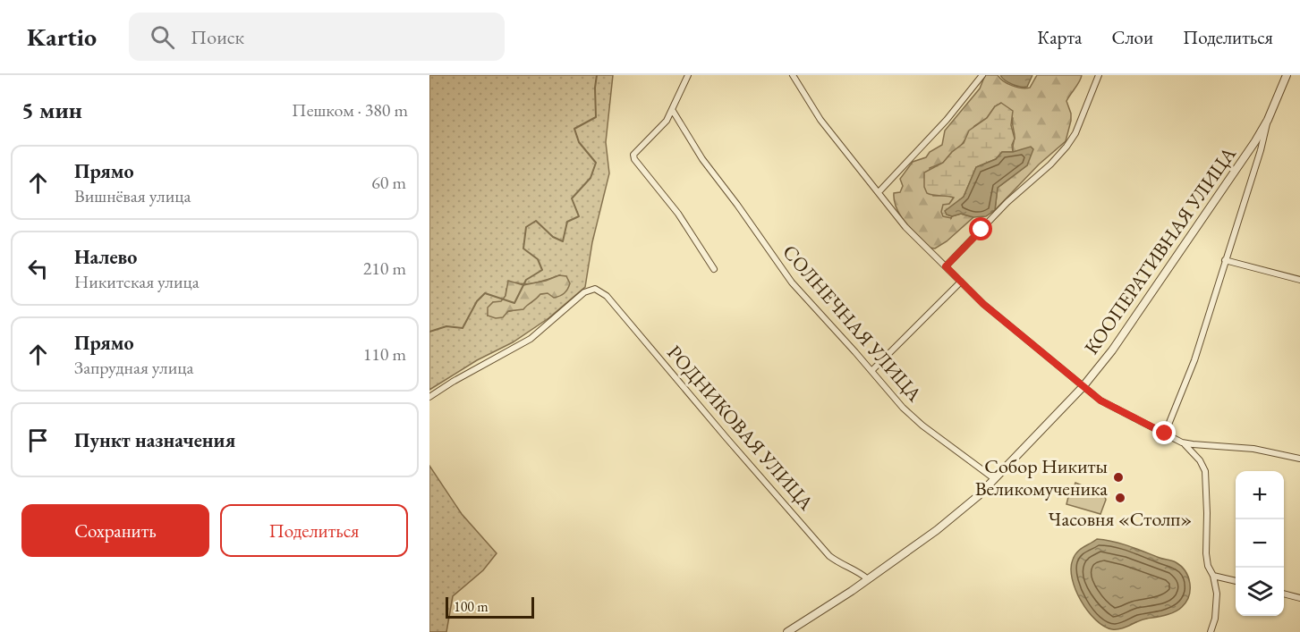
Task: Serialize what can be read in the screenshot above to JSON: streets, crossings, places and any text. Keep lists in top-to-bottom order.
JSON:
{
  "streets": {
    "street": ["КООПЕРАТИВНАЯ УЛИЦА", "СОЛНЕЧНАЯ УЛИЦА", "РОДНИКОВАЯ УЛИЦА"]
  },
  "crossings": [
    ["КООПЕРАТИВНАЯ УЛИЦА", "СОЛНЕЧНАЯ УЛИЦА"],
    ["КООПЕРАТИВНАЯ УЛИЦА", "РОДНИКОВАЯ УЛИЦА"]
  ],
  "places": ["Собор Никиты Великомученика", "Часовня «Столп»"],
  "scale_bar": "100 m",
  "page": {
    "header": "Kartio",
    "search": "Поиск",
    "nav": ["Карта", "Слои", "Поделиться"],
    "heading": ["5 мин", "Пешком · 380 m"],
    "list": [
      ["Прямо", "Вишнёвая улица", "60 m"],
      ["Налево", "Никитская улица", "210 m"],
      ["Прямо", "Запрудная улица", "110 m"],
      "Пункт назначения"
    ],
    "map_buttons": ["+", "−"],
    "buttons": ["Сохранить", "Поделиться"],
    "scale": "100 m"
  }
}
